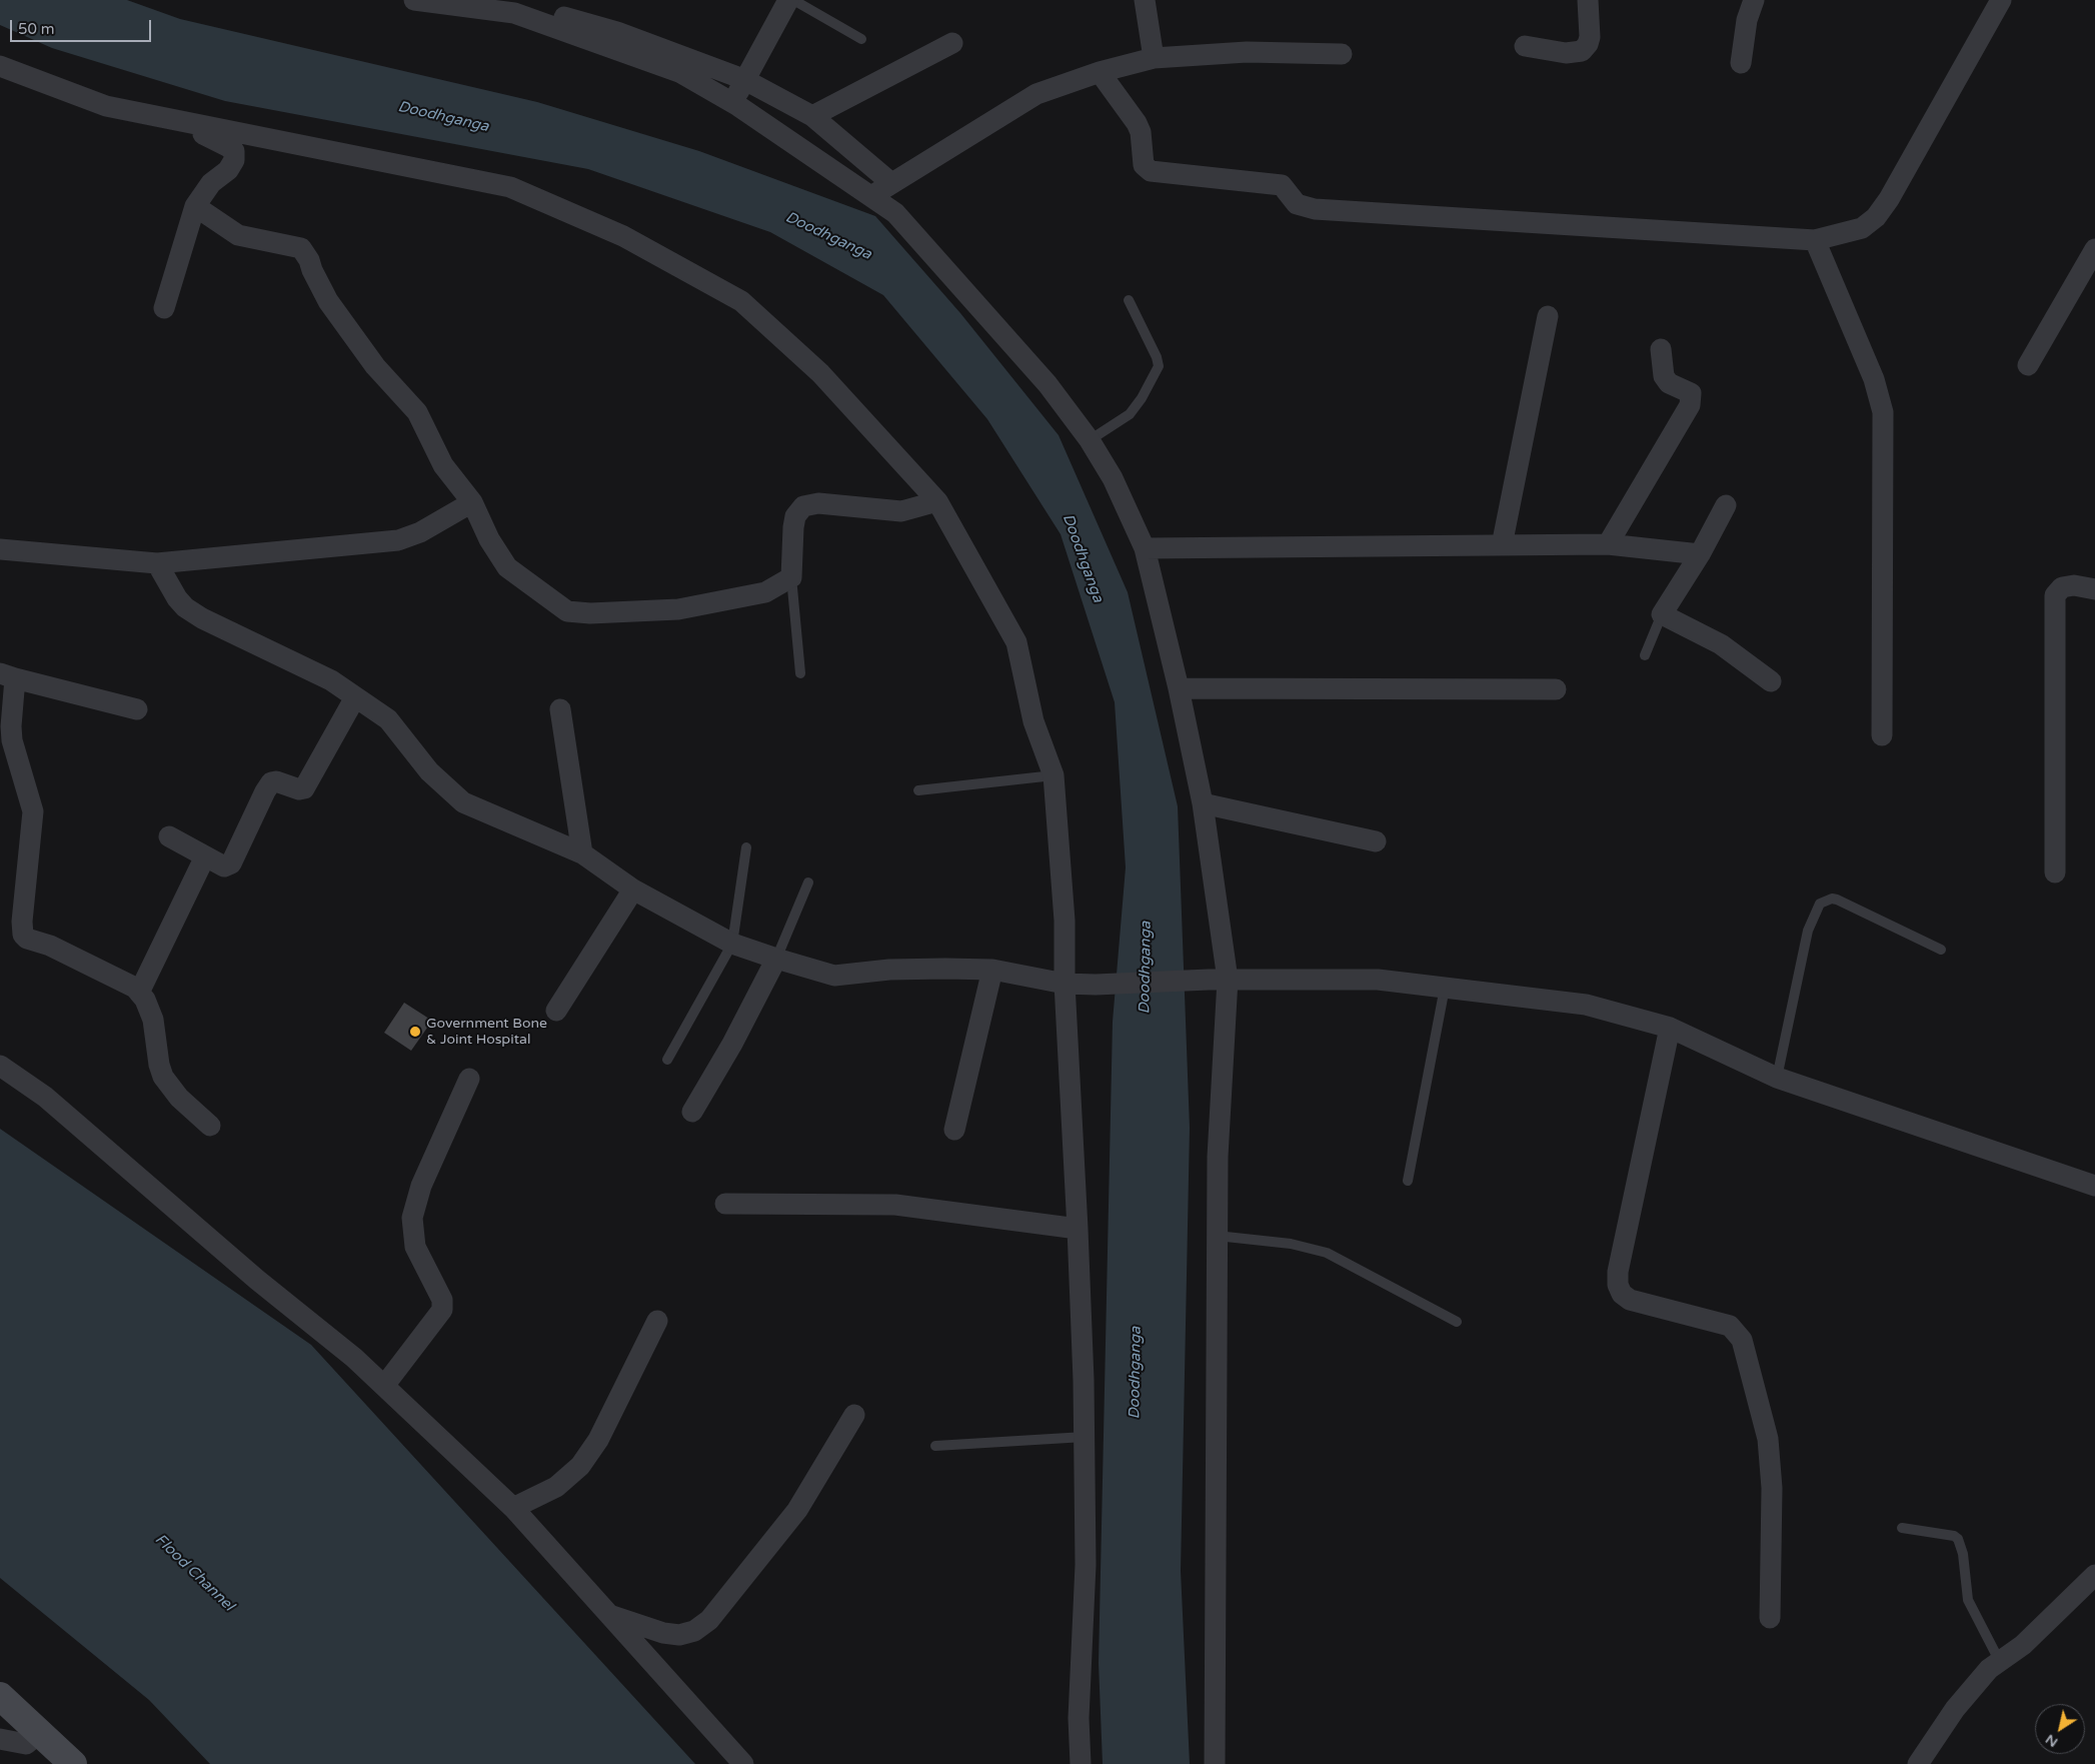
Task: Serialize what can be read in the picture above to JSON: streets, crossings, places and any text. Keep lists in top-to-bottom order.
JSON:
{
  "water": ["Doodhganga", "Flood Channel"],
  "places": ["Government Bone & Joint Hospital"],
  "scale_bar": "50 m",
  "north": "bottom left"
}
